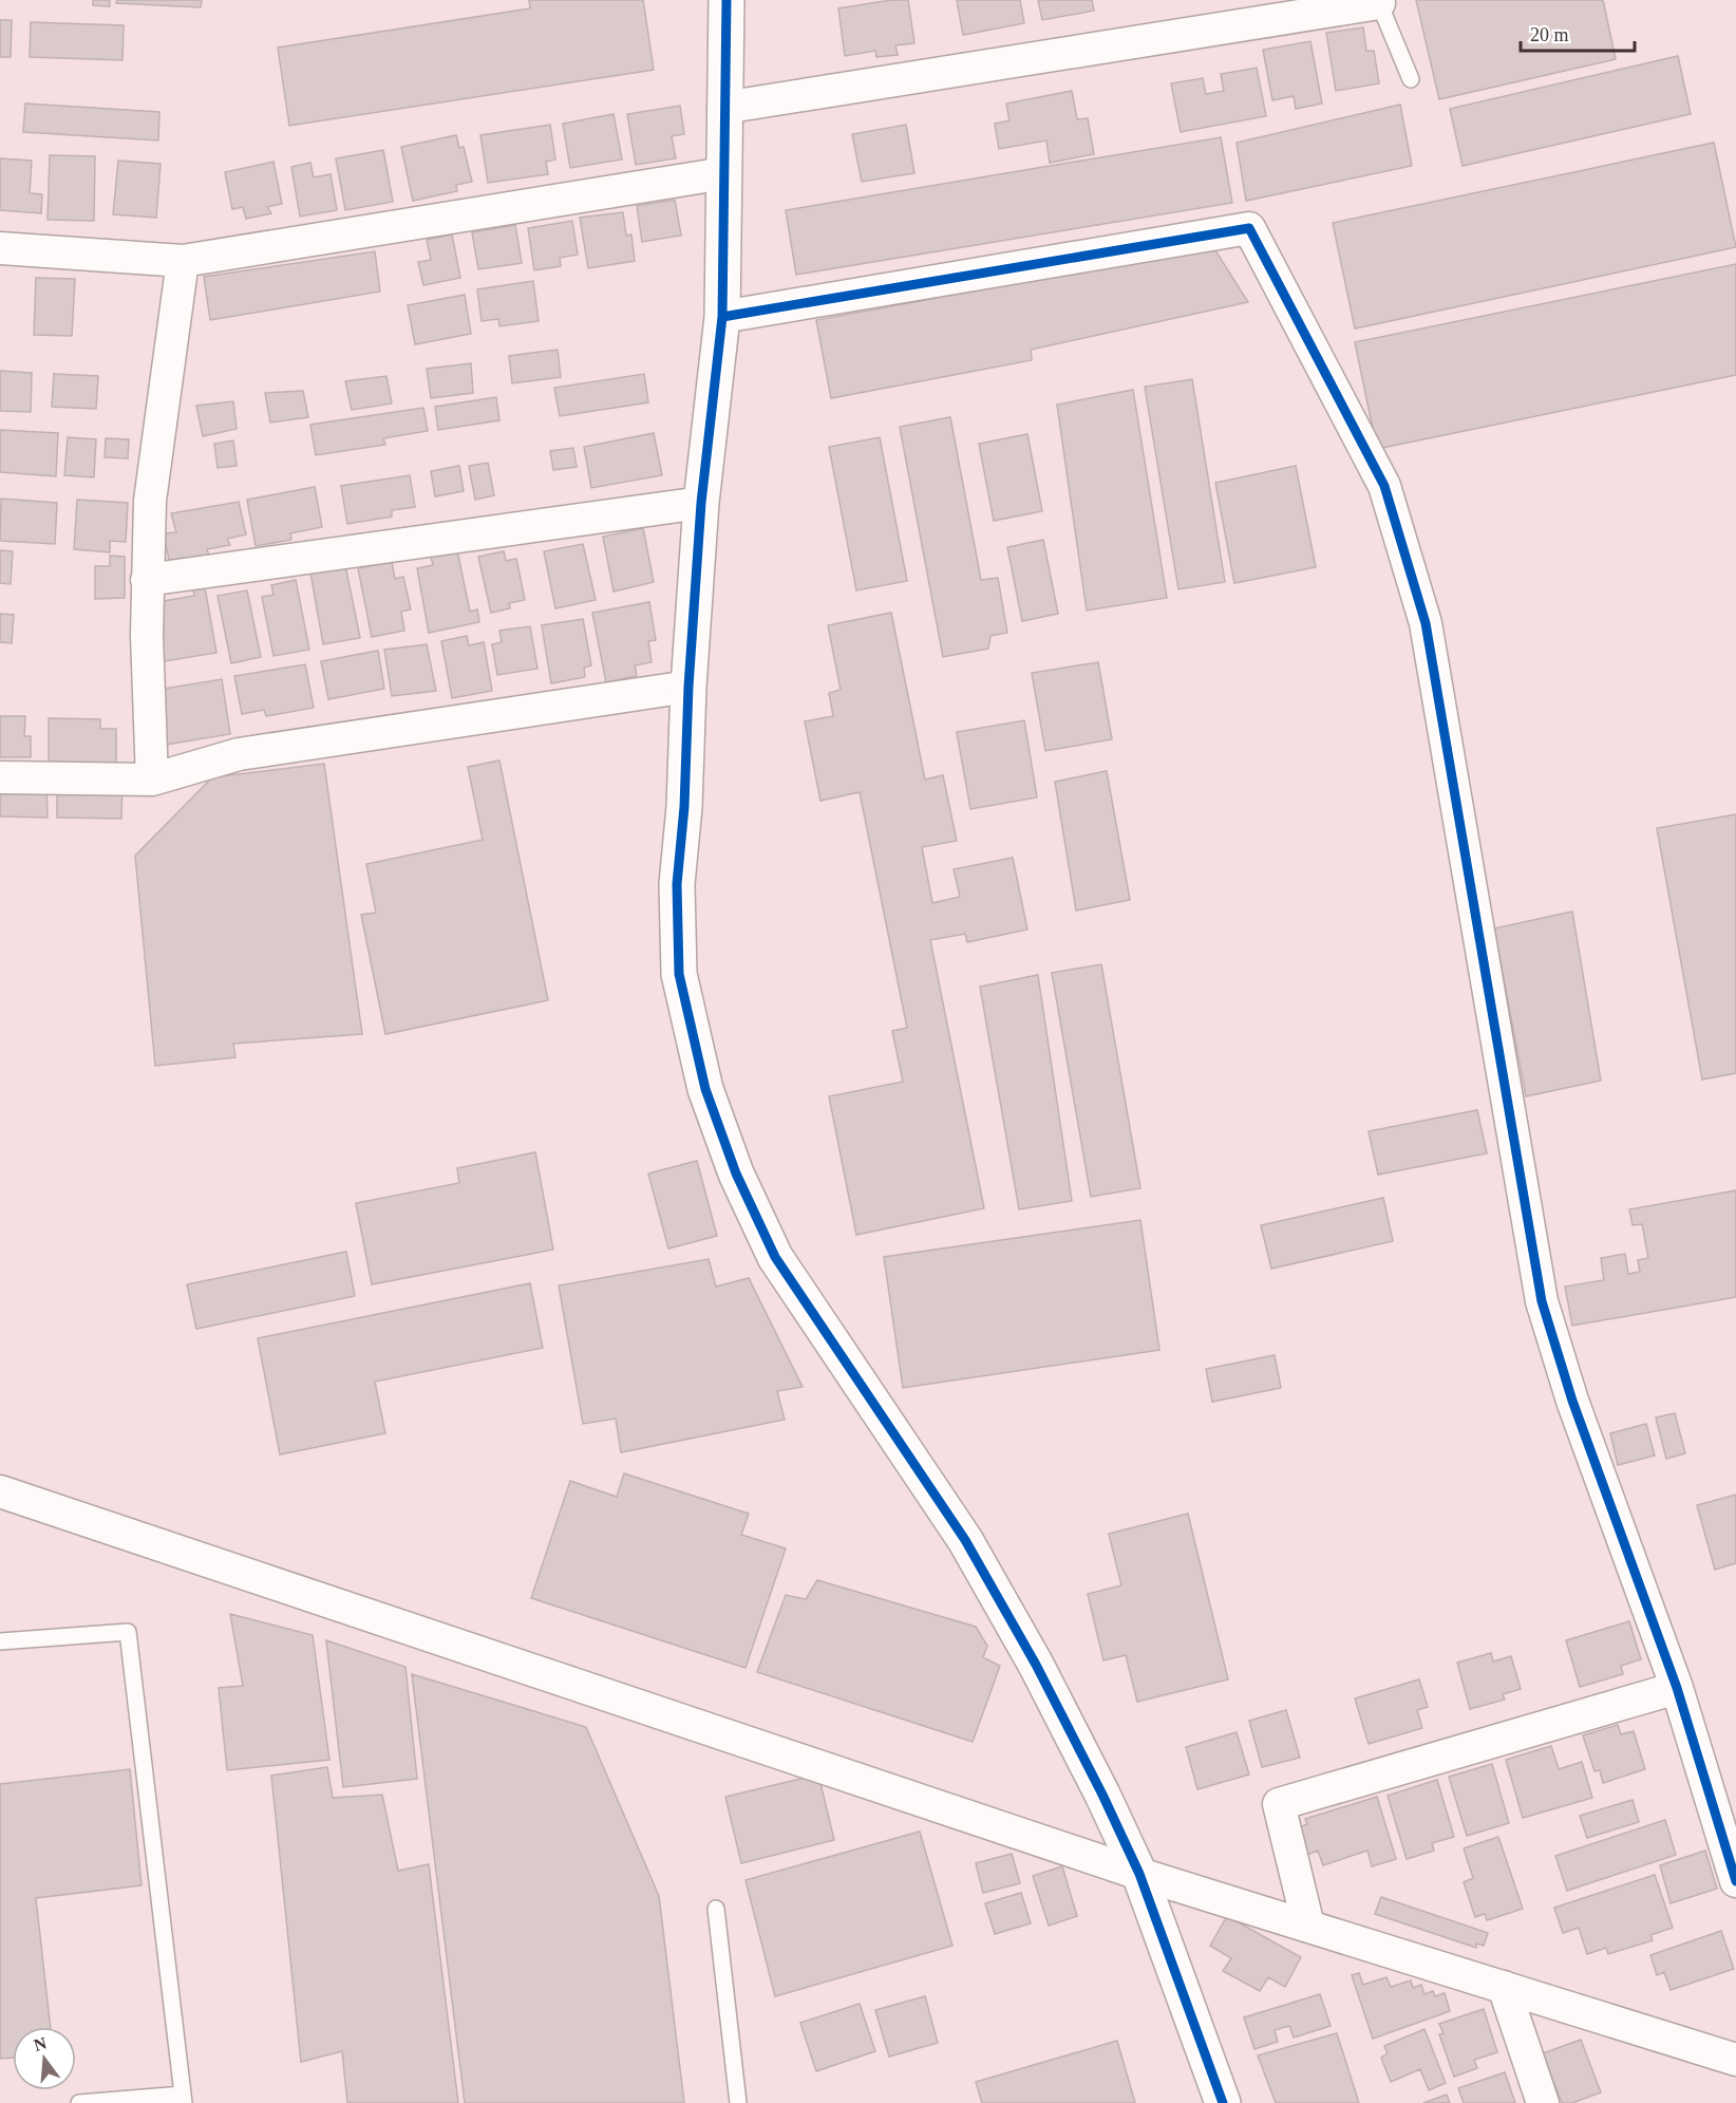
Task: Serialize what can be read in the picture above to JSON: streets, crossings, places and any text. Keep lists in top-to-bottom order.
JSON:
{
  "scale_bar": "20 m",
  "north": "top"
}
